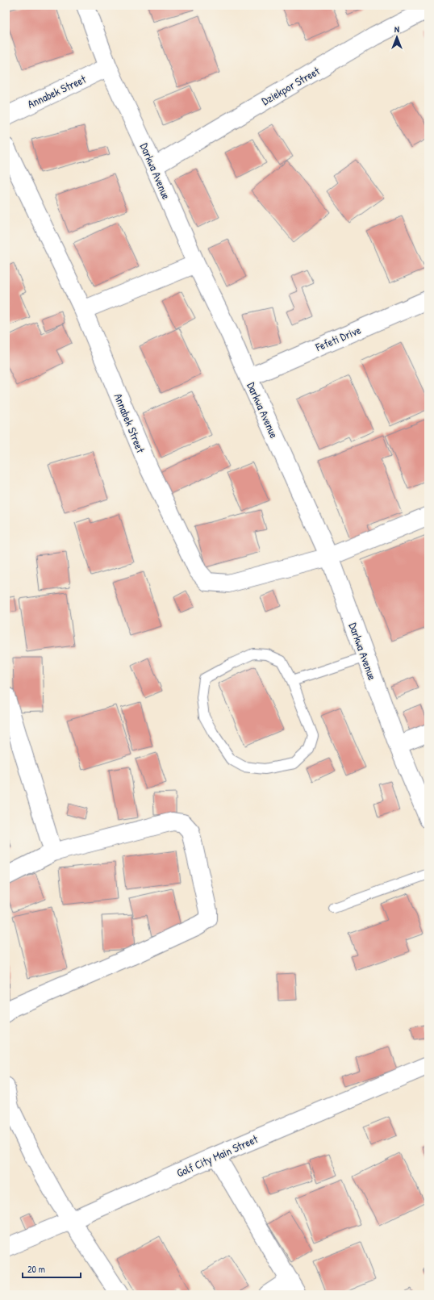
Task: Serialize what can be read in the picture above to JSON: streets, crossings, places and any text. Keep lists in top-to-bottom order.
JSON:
{
  "streets": {
    "street": [
      "Dziekpor Street",
      "Annabek Street",
      "Darkwa Avenue",
      "Fefeti Drive",
      "Golf City Main Street"
    ]
  },
  "crossings": [
    ["Dziekpor Street", "Darkwa Avenue"],
    ["Annabek Street", "Darkwa Avenue"],
    ["Darkwa Avenue", "Fefeti Drive"]
  ],
  "scale_bar": "20 m",
  "north": "top"
}
